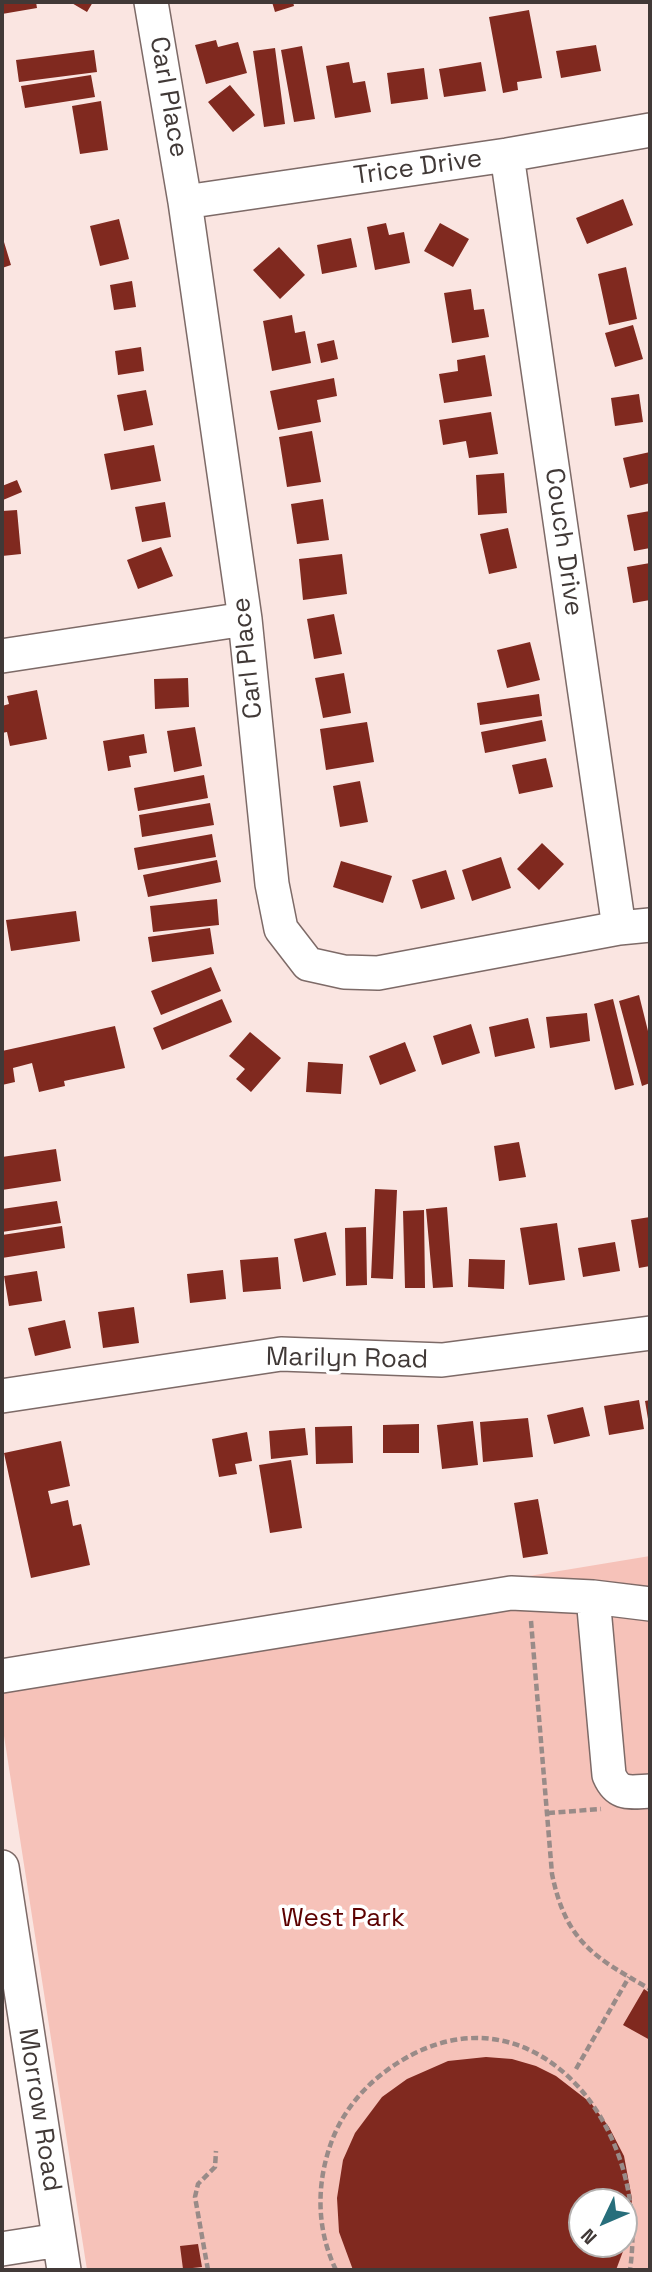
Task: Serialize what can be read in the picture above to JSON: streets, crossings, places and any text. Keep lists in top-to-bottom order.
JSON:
{
  "streets": {
    "street": [
      "Carl Place",
      "Trice Drive",
      "Couch Drive",
      "Marilyn Road",
      "Morrow Road"
    ]
  },
  "crossings": [
    ["Carl Place", "Trice Drive"],
    ["Carl Place", "Couch Drive"],
    ["Trice Drive", "Couch Drive"]
  ],
  "parks": ["West Park"],
  "north": "bottom left"
}
